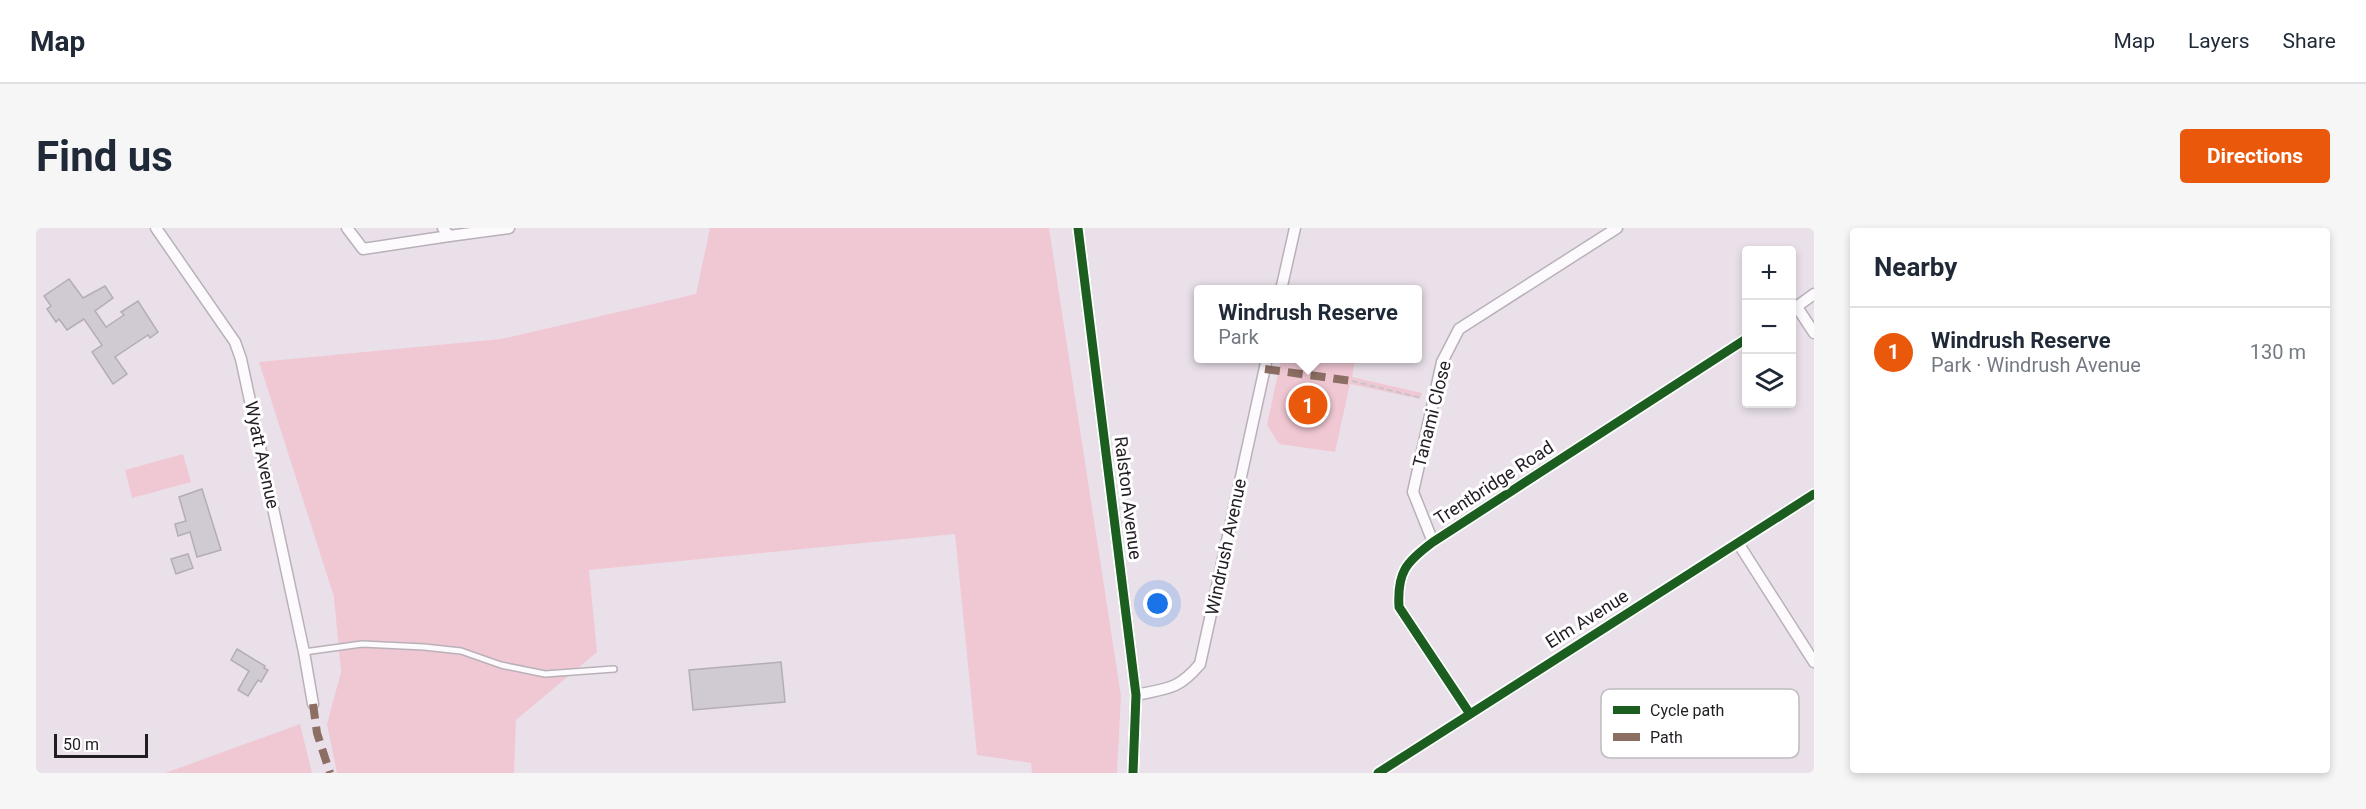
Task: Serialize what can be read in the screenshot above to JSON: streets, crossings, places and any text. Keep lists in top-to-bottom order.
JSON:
{
  "streets": {
    "street": [
      "Tanami Close",
      "Wyatt Avenue",
      "Trentbridge Road",
      "Ralston Avenue",
      "Windrush Avenue",
      "Elm Avenue"
    ]
  },
  "crossings": [
    ["Tanami Close", "Trentbridge Road"],
    ["Trentbridge Road", "Elm Avenue"],
    ["Ralston Avenue", "Windrush Avenue"]
  ],
  "legend": ["Cycle path", "Path"],
  "scale_bar": "50 m",
  "page": {
    "header": "Map",
    "nav": ["Map", "Layers", "Share"],
    "buttons": "Directions",
    "title": "Find us",
    "heading": "Nearby",
    "map_buttons": ["+", "−"],
    "popup": ["Windrush Reserve", "Park"],
    "list": [
      {
        "mark": "1",
        "name": "Windrush Reserve",
        "note": "Park · Windrush Avenue",
        "value": "130 m"
      }
    ],
    "pins": "1",
    "scale": "50 m"
  }
}
